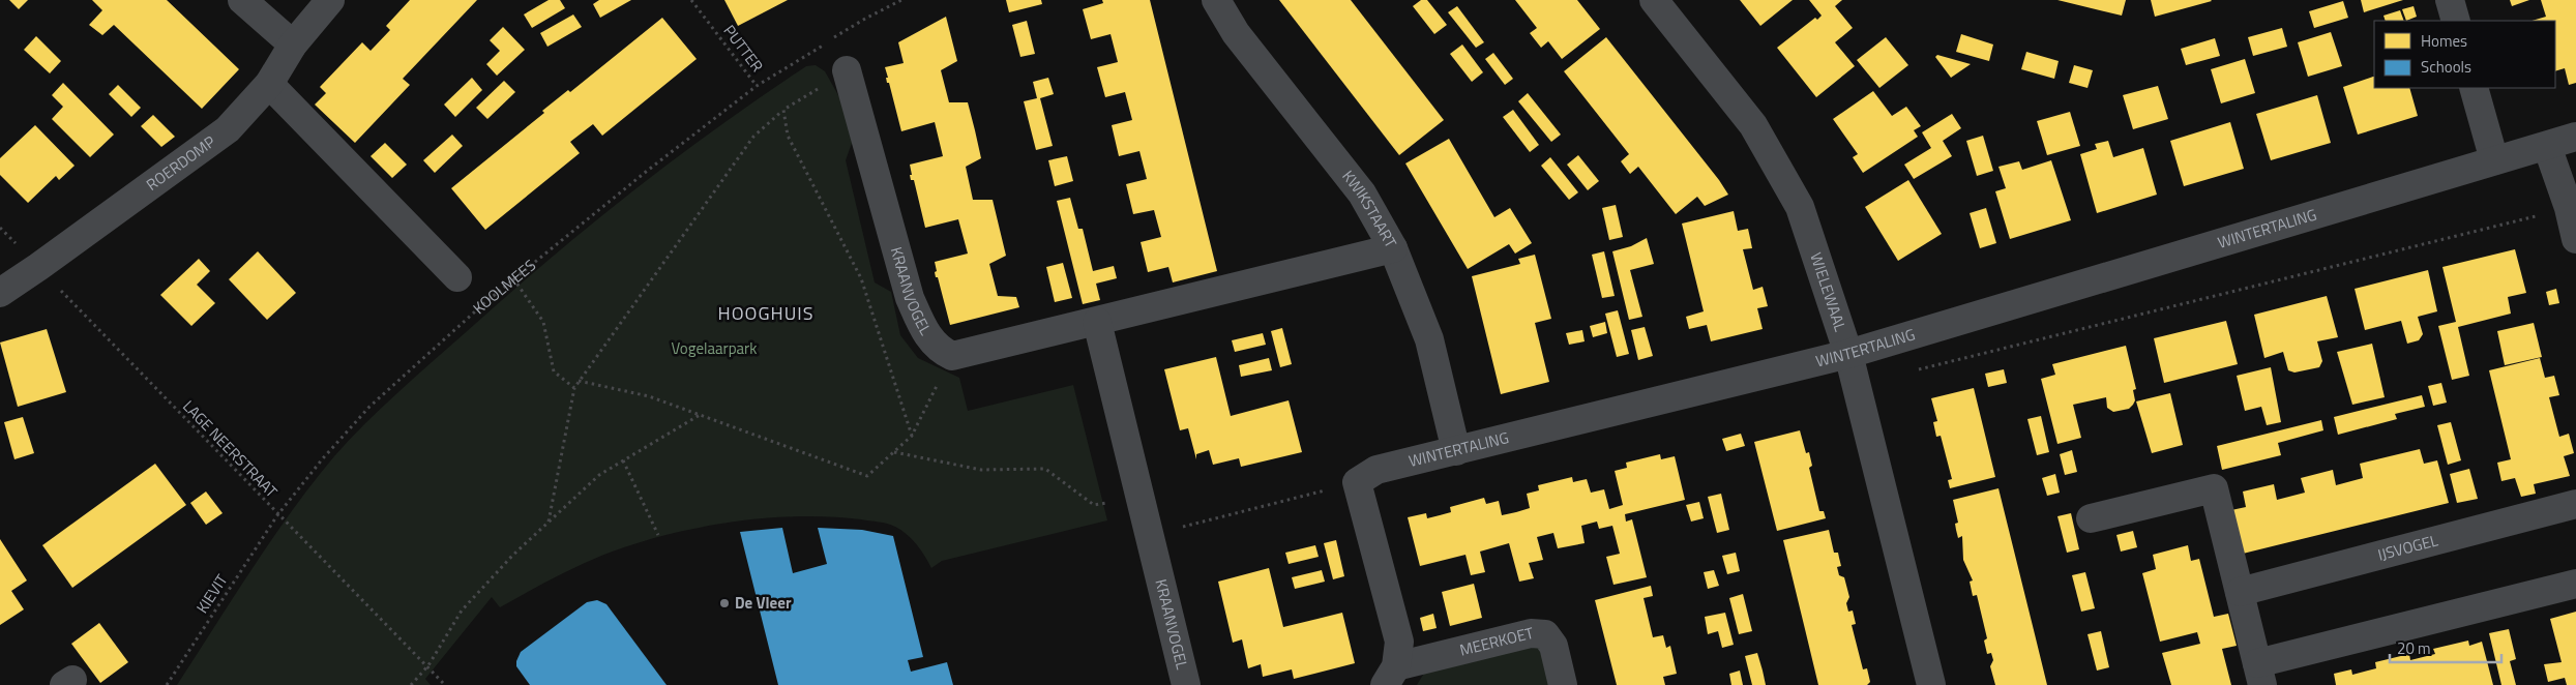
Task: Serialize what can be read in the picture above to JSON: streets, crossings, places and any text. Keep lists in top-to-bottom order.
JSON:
{
  "streets": {
    "street": [
      "ROERDOMP",
      "KWIKSTAART",
      "WINTERTALING",
      "KRAANVOGEL",
      "WIELEWAAL",
      "IJSVOGEL",
      "MEERKOET"
    ],
    "path": [
      "PUTTER",
      "KOOLMEES",
      "LAGE NEERSTRAAT",
      "KIEVIT"
    ]
  },
  "crossings": [
    ["PUTTER", "KOOLMEES"],
    ["ROERDOMP", "LAGE NEERSTRAAT"],
    ["KWIKSTAART", "WINTERTALING"],
    ["WINTERTALING", "WIELEWAAL"],
    ["WINTERTALING", "MEERKOET"],
    ["KOOLMEES", "LAGE NEERSTRAAT"],
    ["KOOLMEES", "KIEVIT"],
    ["LAGE NEERSTRAAT", "KIEVIT"]
  ],
  "districts": ["HOOGHUIS"],
  "parks": ["Vogelaarpark"],
  "places": ["De Vleer"],
  "legend": ["Homes", "Schools"],
  "scale_bar": "20 m"
}
